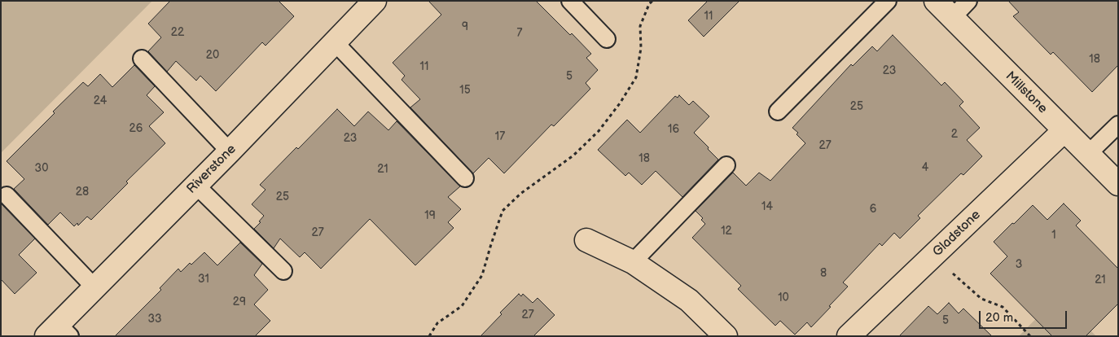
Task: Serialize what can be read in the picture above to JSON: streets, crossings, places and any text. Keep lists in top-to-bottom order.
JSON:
{
  "streets": {
    "street": ["Millstone", "Riverstone", "Gladstone"]
  },
  "crossings": [
    ["Millstone", "Gladstone"]
  ],
  "house_numbers": [
    "11",
    "9",
    "22",
    "7",
    "20",
    "18",
    "11",
    "23",
    "5",
    "15",
    "24",
    "25",
    "26",
    "16",
    "2",
    "17",
    "23",
    "27",
    "18",
    "4",
    "30",
    "21",
    "28",
    "25",
    "14",
    "6",
    "19",
    "12",
    "27",
    "1",
    "3",
    "8",
    "31",
    "21",
    "10",
    "29",
    "27",
    "33",
    "5"
  ],
  "scale_bar": "20 m"
}
